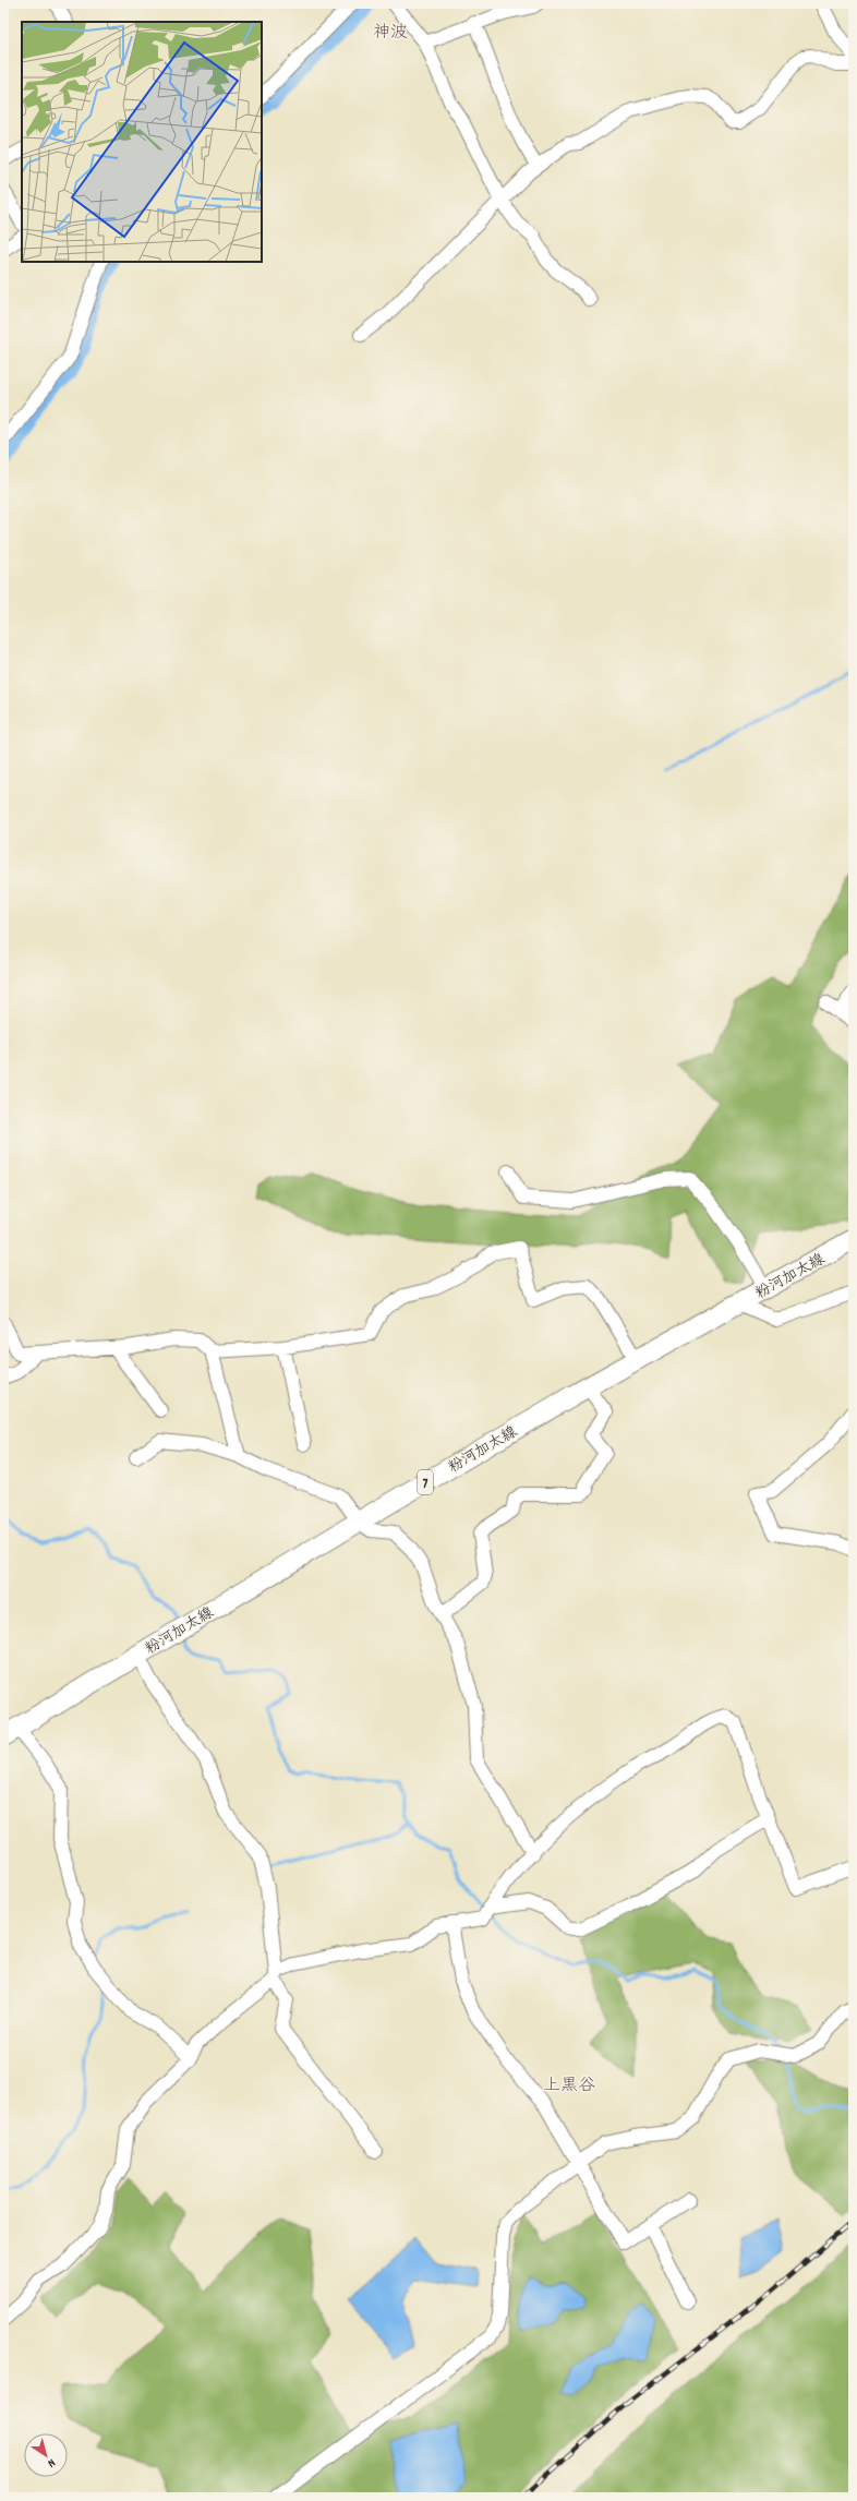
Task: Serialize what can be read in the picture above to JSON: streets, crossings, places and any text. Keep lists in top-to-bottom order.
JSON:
{
  "streets": {
    "main road": ["粉河加太線", "7"]
  },
  "districts": ["神波", "上黒谷"],
  "north": "bottom right"
}
